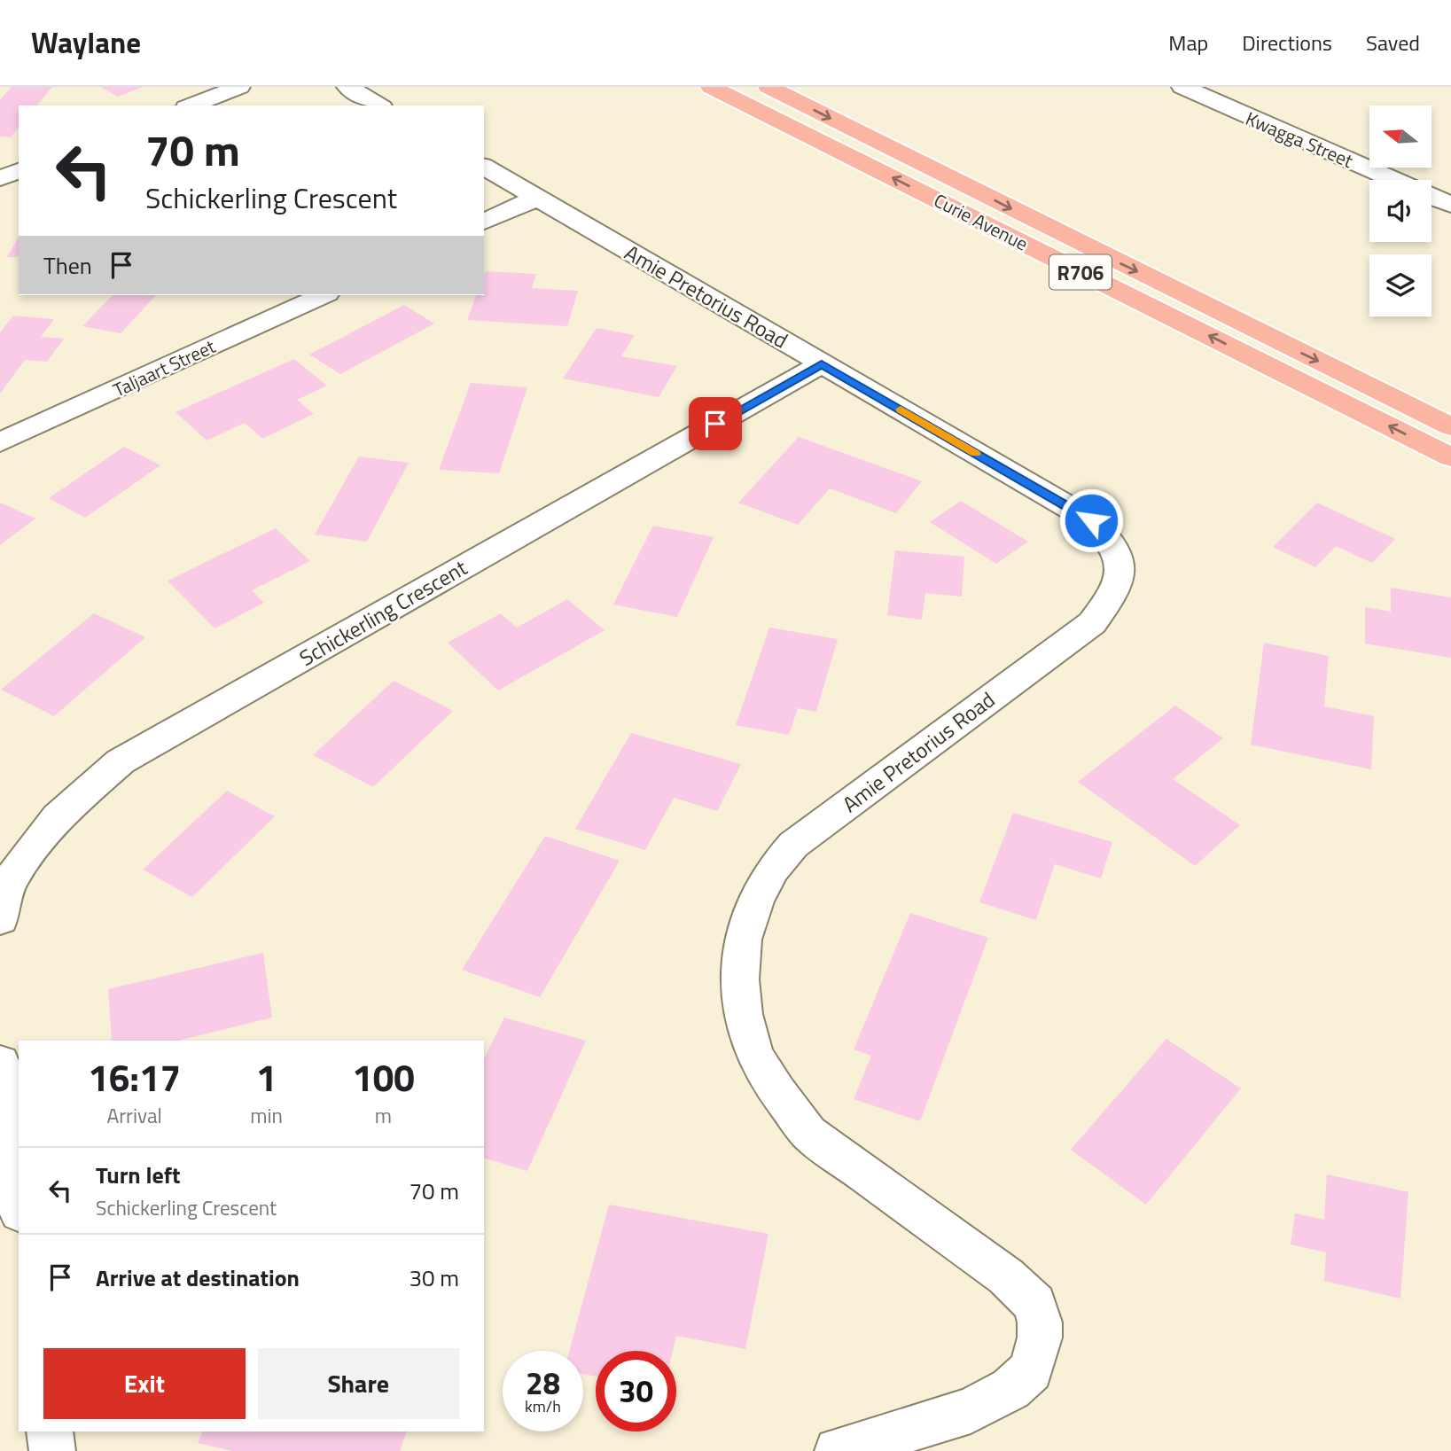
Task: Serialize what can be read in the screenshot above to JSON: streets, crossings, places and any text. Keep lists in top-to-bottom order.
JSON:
{
  "streets": {
    "main road": ["Curie Avenue", "R706"],
    "street": [
      "Kwagga Street",
      "Amie Pretorius Road",
      "Taljaart Street",
      "Schickerling Crescent"
    ]
  },
  "crossings": [
    ["Amie Pretorius Road", "Schickerling Crescent"]
  ],
  "north": "left",
  "page": {
    "header": "Waylane",
    "nav": ["Map", "Directions", "Saved"],
    "turn": ["70 m", "Schickerling Crescent"],
    "then": "Then",
    "eta": [
      "16:17",
      "Arrival",
      "1",
      "min",
      "100",
      "m"
    ],
    "list": [
      {
        "name": "Turn left",
        "note": "Schickerling Crescent",
        "value": "70 m"
      },
      {
        "name": "Arrive at destination",
        "value": "30 m"
      }
    ],
    "buttons": ["Exit", "Share"],
    "speed": "28 km/h",
    "limit": "30"
  }
}
